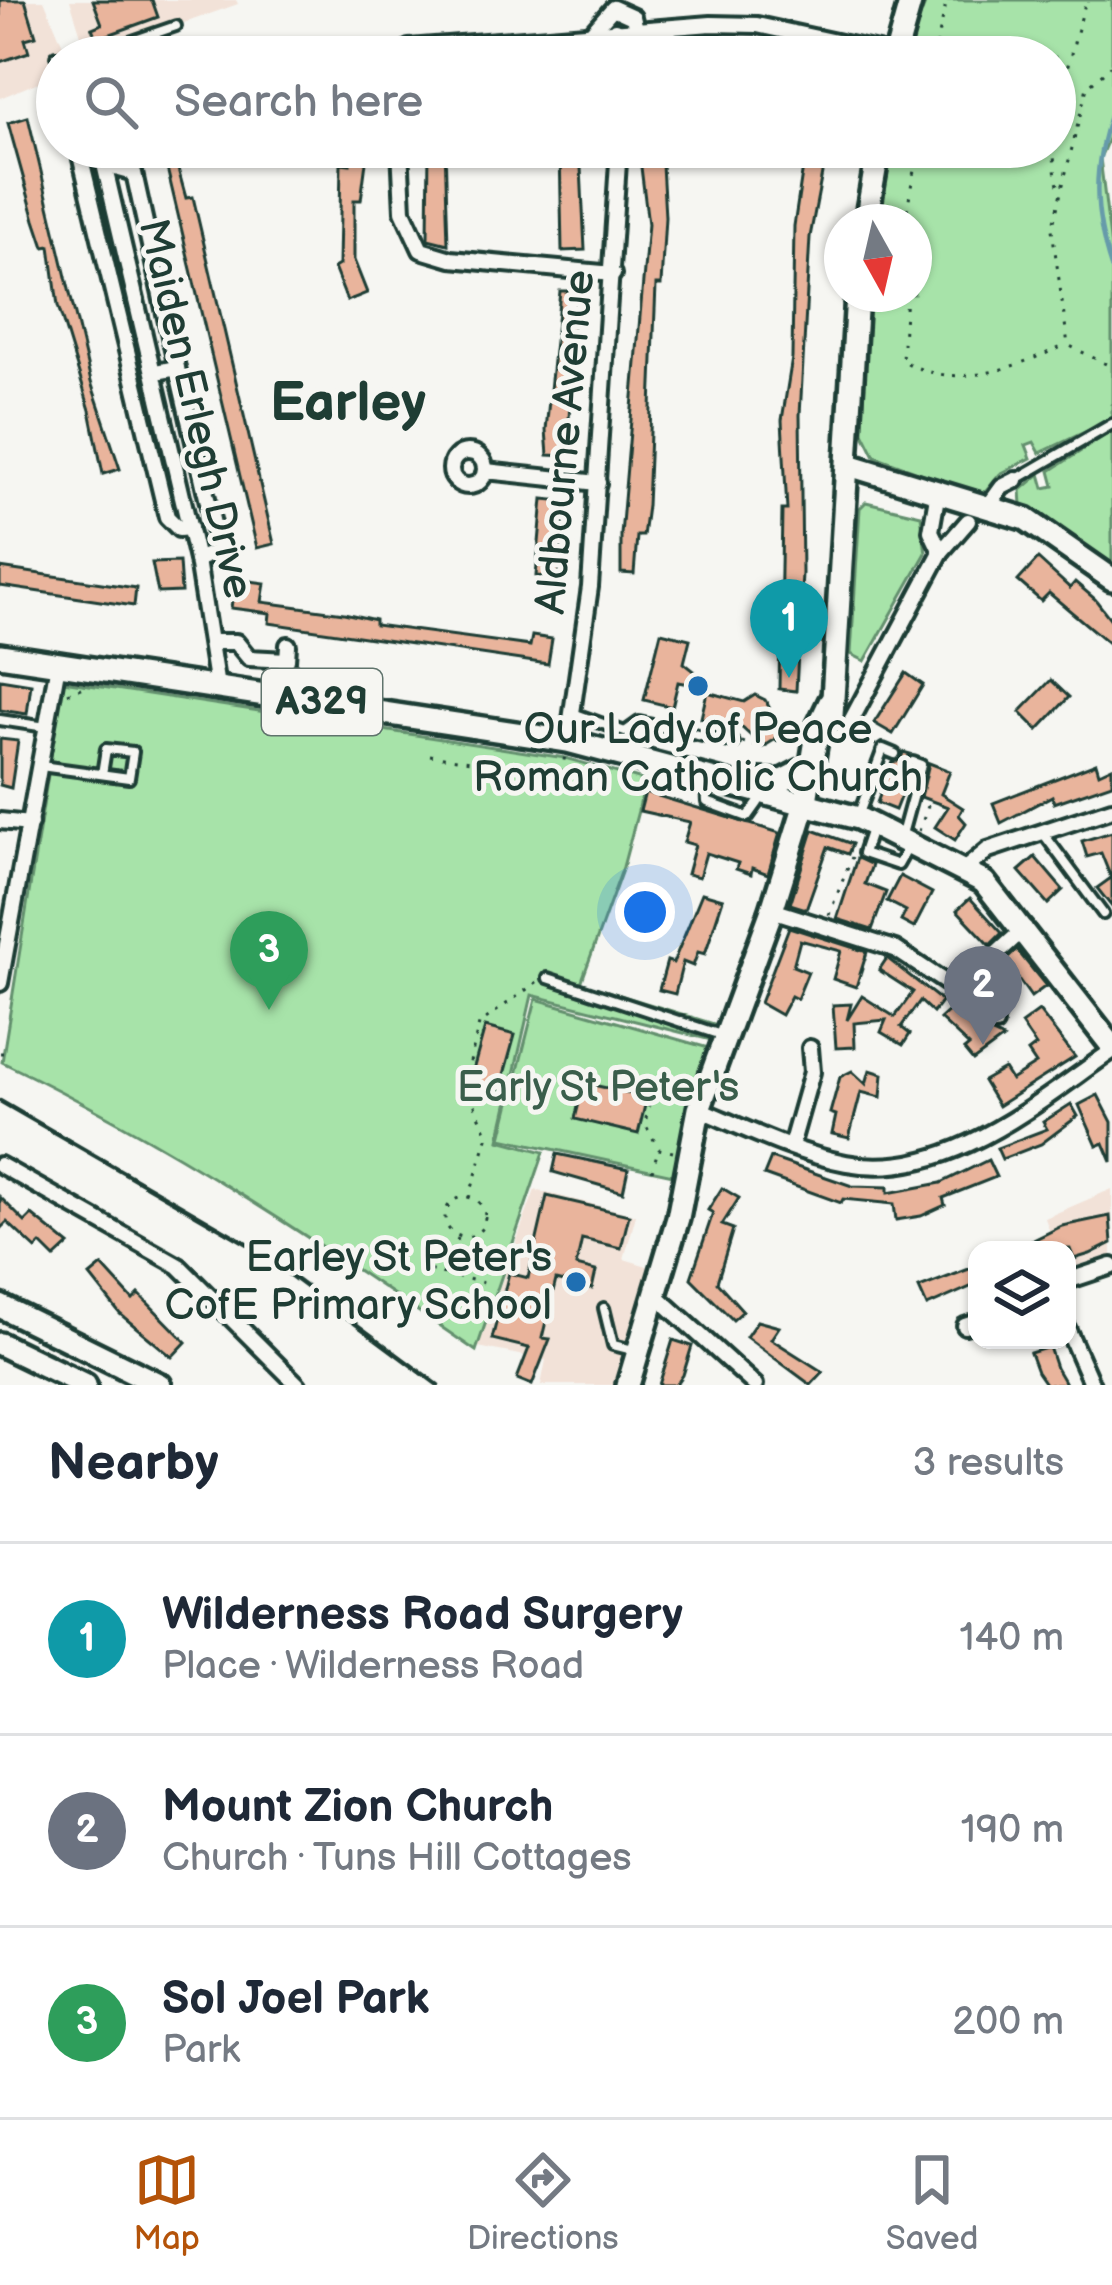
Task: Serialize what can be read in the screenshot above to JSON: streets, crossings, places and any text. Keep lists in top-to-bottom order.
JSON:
{
  "streets": {
    "main road": ["A329"],
    "street": ["Maiden Erlegh Drive", "Aldbourne Avenue"]
  },
  "crossings": [
    ["Maiden Erlegh Drive", "A329"],
    ["Aldbourne Avenue", "A329"]
  ],
  "districts": ["Earley"],
  "parks": ["Early St Peter's"],
  "places": ["Our Lady of Peace Roman Catholic Church", "Earley St Peter's CofE Primary School"],
  "north": "bottom",
  "page": {
    "search": "Search here",
    "pins": ["1", "3", "2"],
    "heading": ["Nearby", "3 results"],
    "list": [
      {
        "mark": "1",
        "name": "Wilderness Road Surgery",
        "note": "Place · Wilderness Road",
        "value": "140 m"
      },
      {
        "mark": "2",
        "name": "Mount Zion Church",
        "note": "Church · Tuns Hill Cottages",
        "value": "190 m"
      },
      {
        "mark": "3",
        "name": "Sol Joel Park",
        "note": "Park",
        "value": "200 m"
      }
    ],
    "nav": ["Map", "Directions", "Saved"]
  }
}
